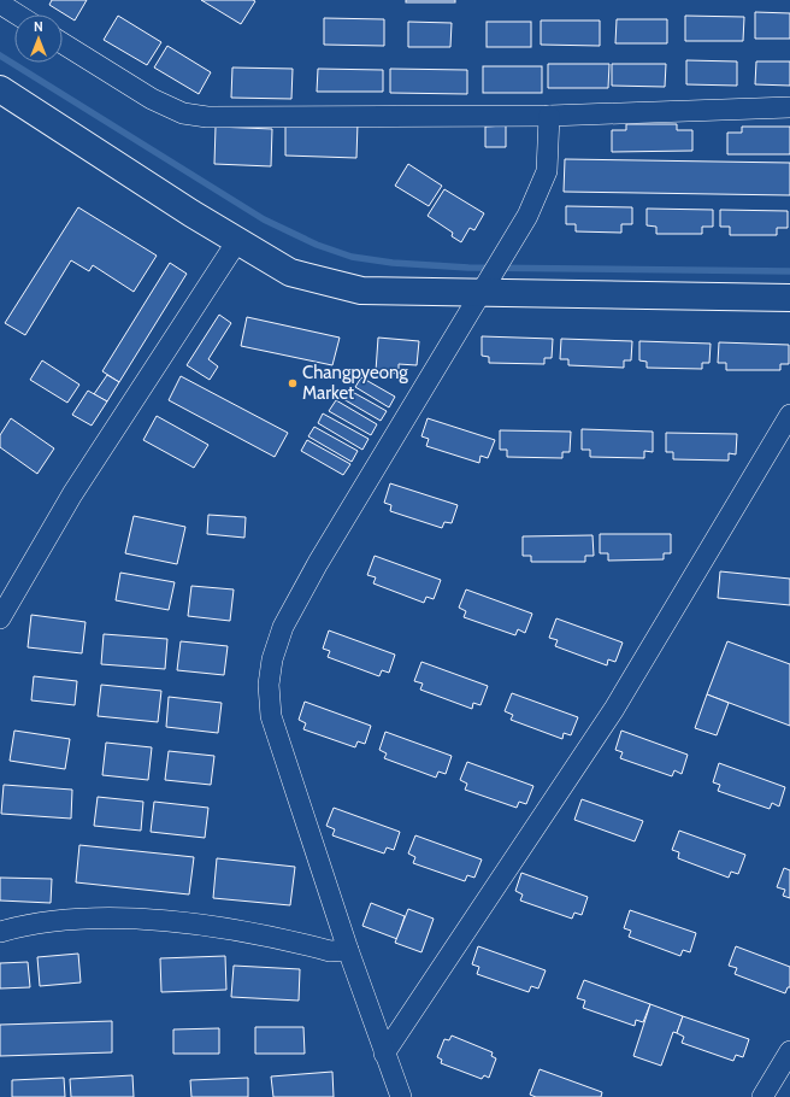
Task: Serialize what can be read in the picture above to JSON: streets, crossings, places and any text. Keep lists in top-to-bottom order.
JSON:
{
  "places": ["Changpyeong Market"],
  "north": "top"
}
